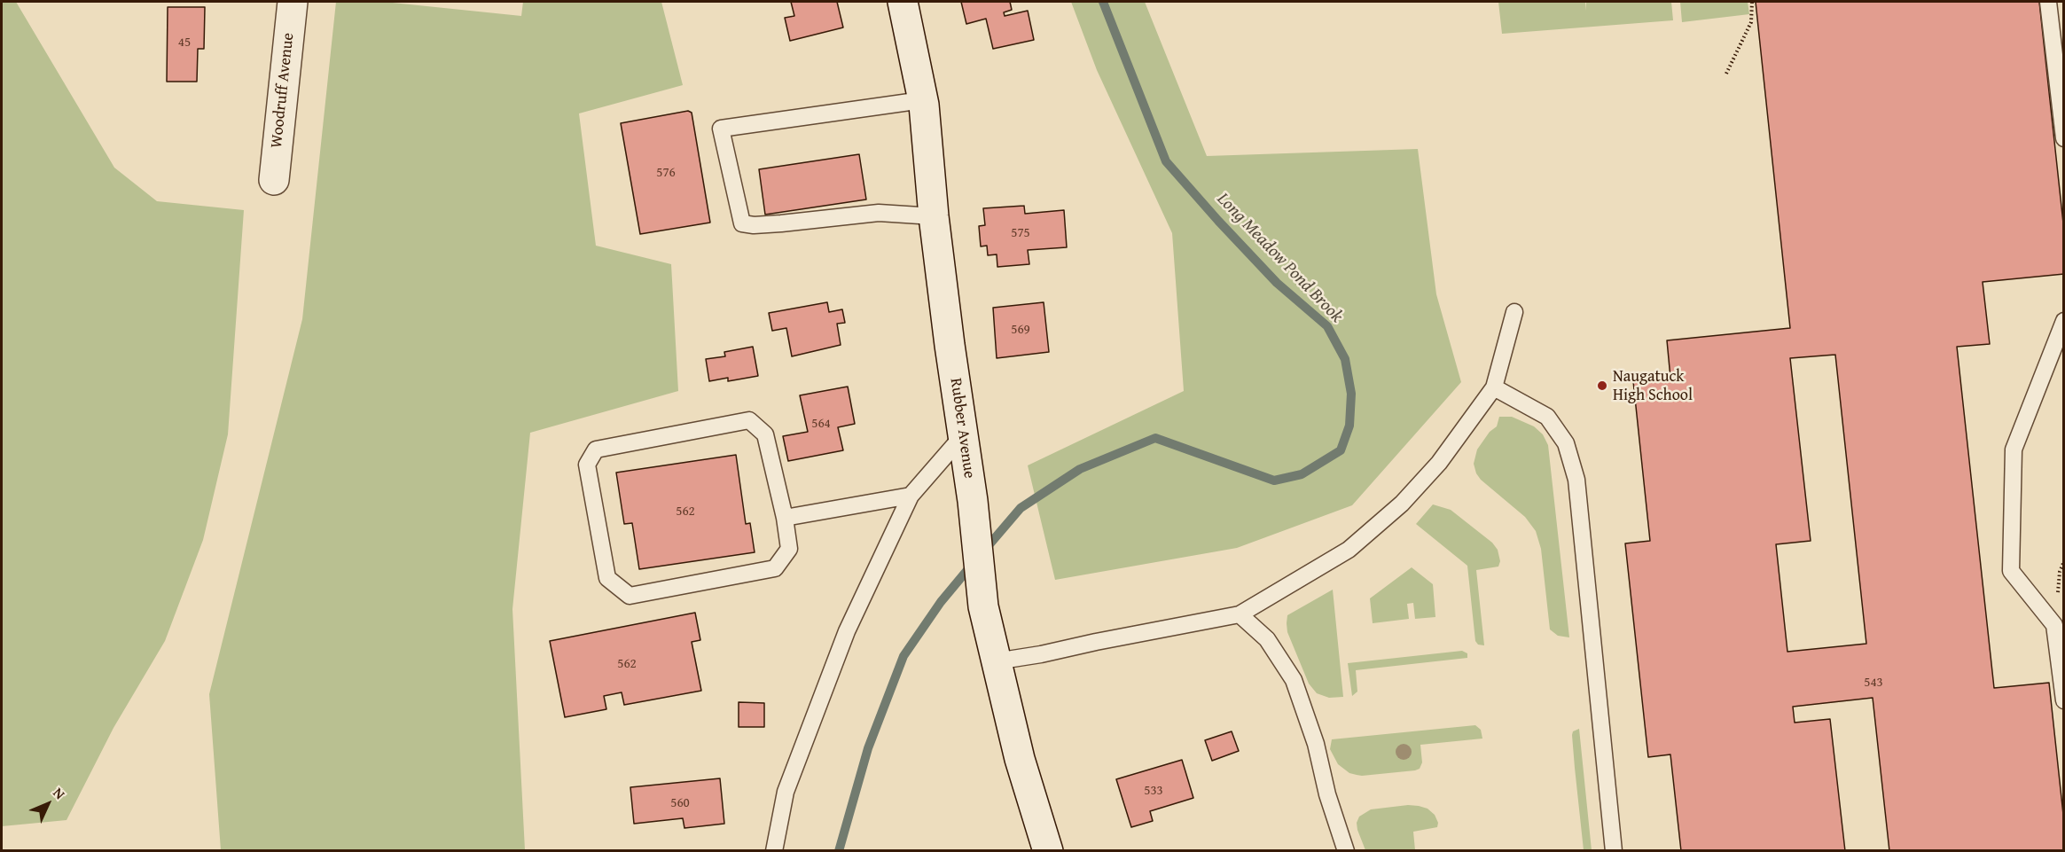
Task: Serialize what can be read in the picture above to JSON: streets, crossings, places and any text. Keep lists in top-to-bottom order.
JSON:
{
  "streets": {
    "street": ["Woodruff Avenue", "Rubber Avenue"]
  },
  "water": ["Long Meadow Pond Brook"],
  "places": ["Naugatuck High School"],
  "house_numbers": [
    "45",
    "576",
    "575",
    "569",
    "564",
    "562",
    "562",
    "543",
    "533",
    "560"
  ],
  "north": "top right"
}
